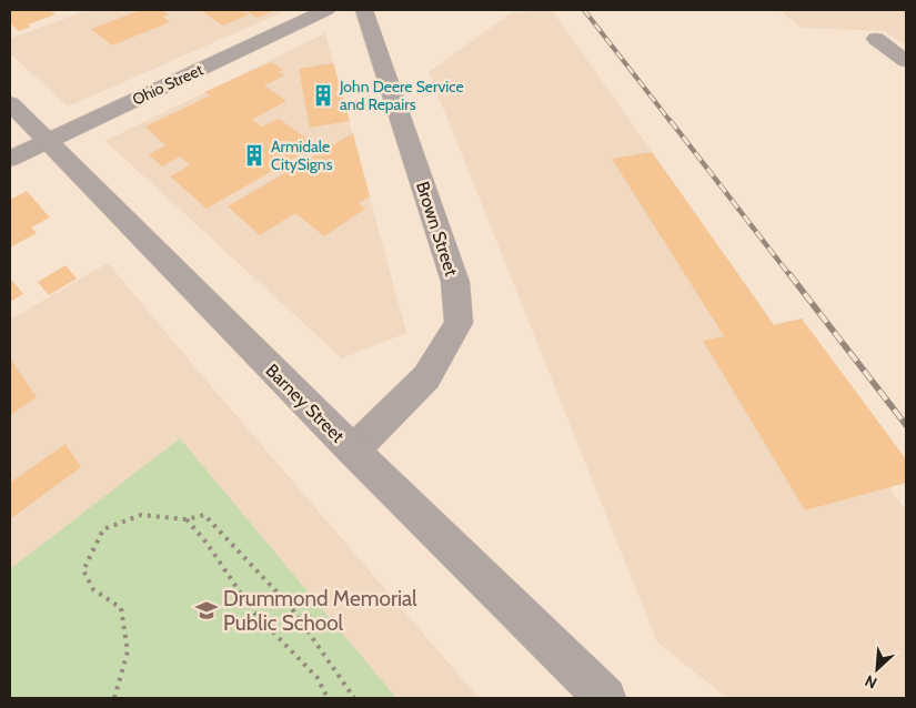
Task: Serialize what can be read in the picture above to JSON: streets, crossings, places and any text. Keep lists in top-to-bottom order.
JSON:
{
  "streets": {
    "street": ["Ohio Street", "Brown Street", "Barney Street"]
  },
  "crossings": [
    ["Ohio Street", "Barney Street"],
    ["Brown Street", "Barney Street"]
  ],
  "places": {
    "building": ["John Deere Service and Repairs", "Armidale CitySigns"],
    "school or university": ["Drummond Memorial Public School"]
  },
  "north": "bottom left"
}
